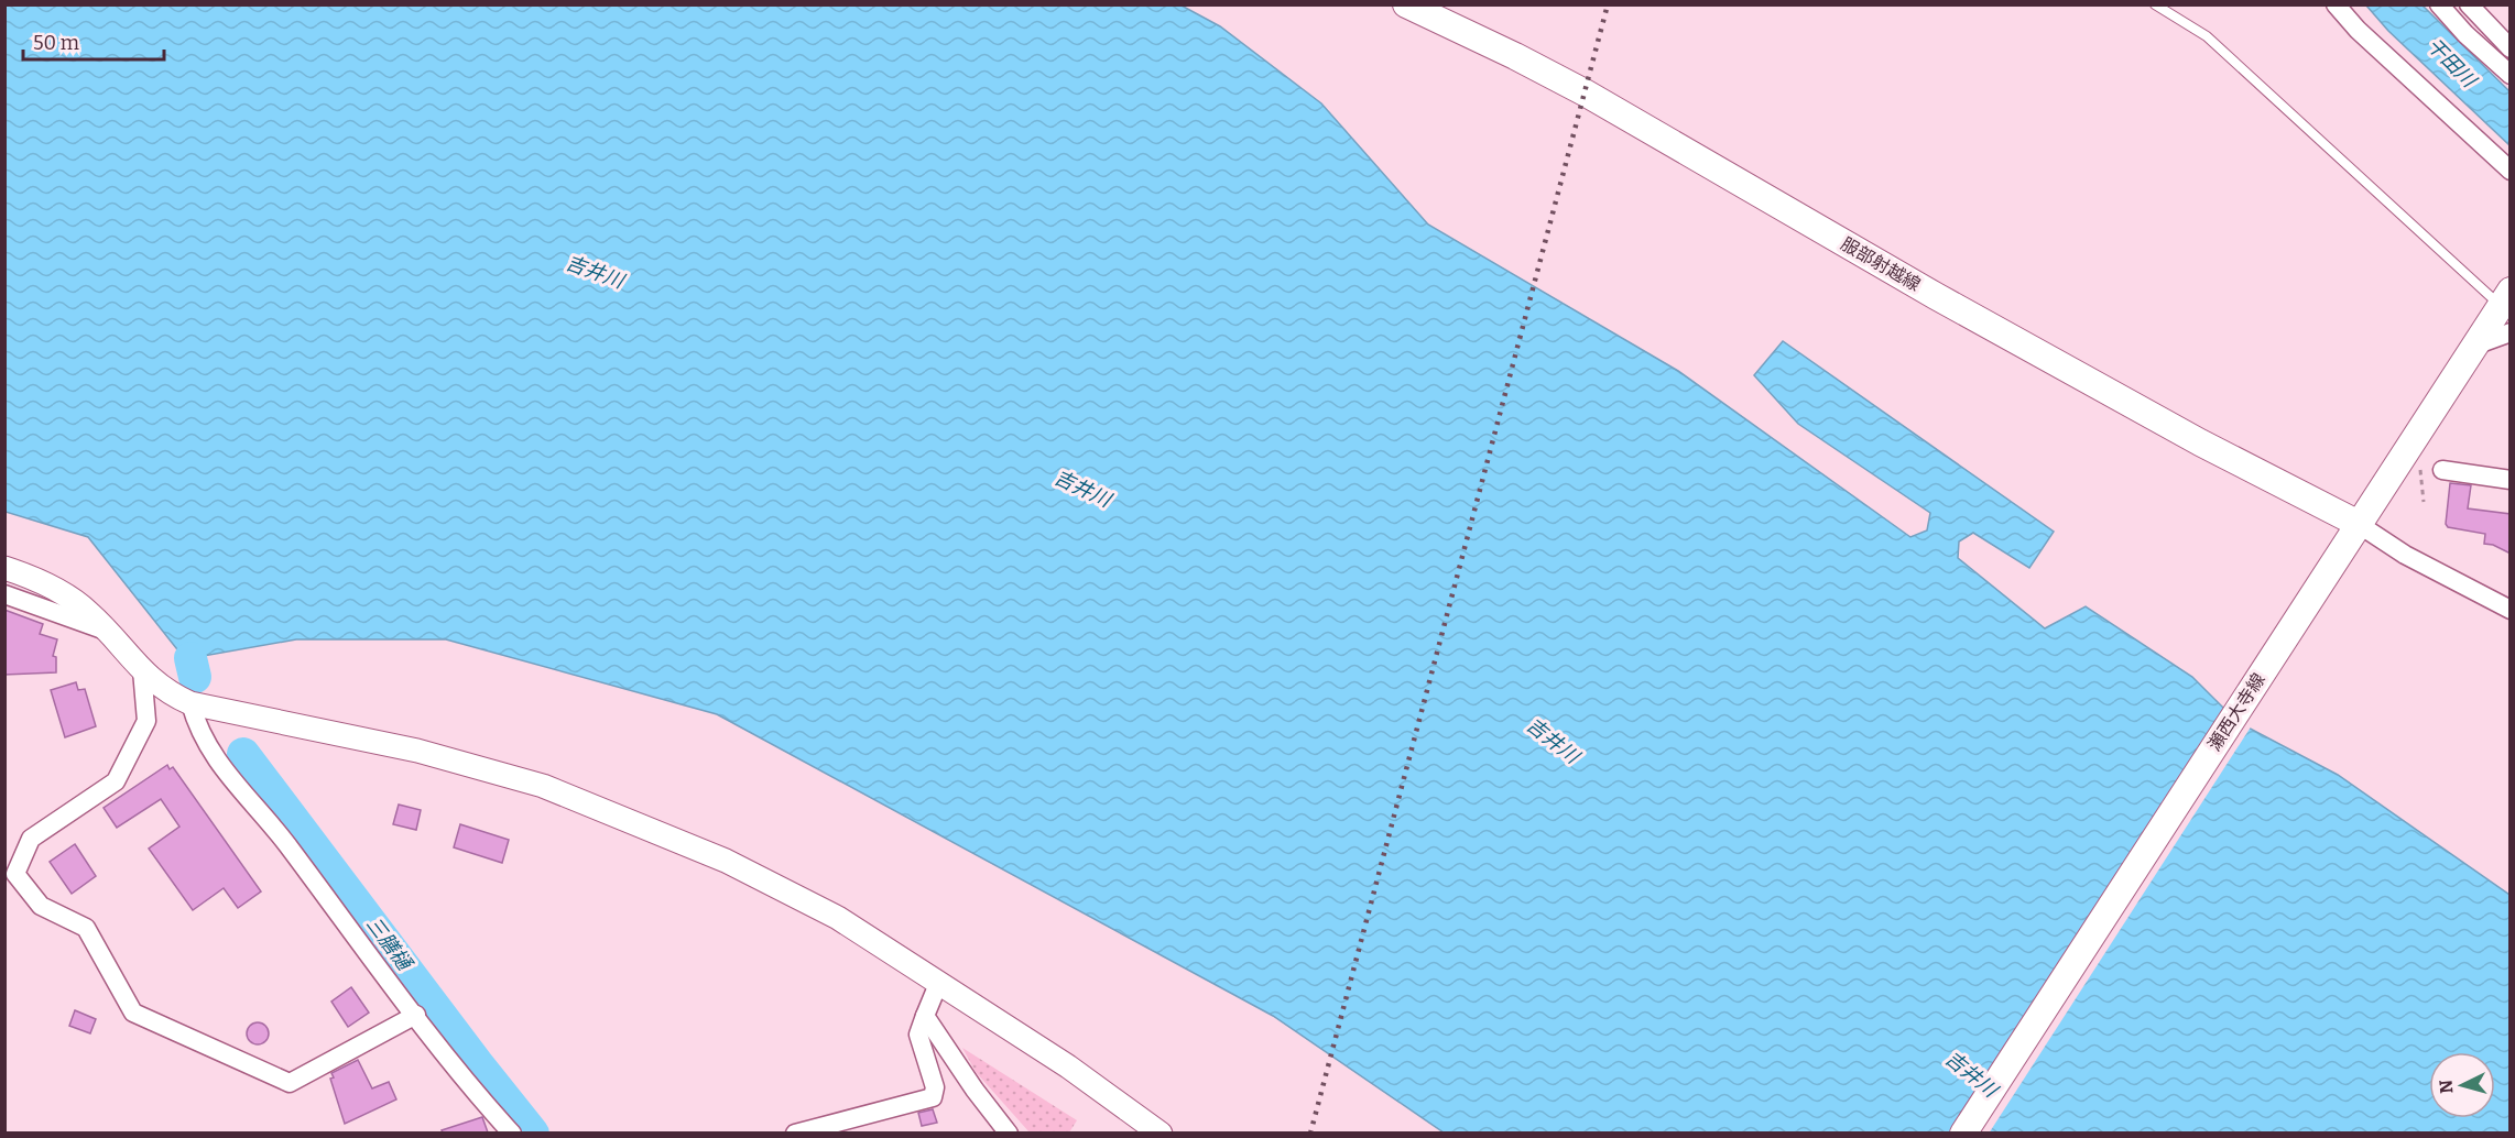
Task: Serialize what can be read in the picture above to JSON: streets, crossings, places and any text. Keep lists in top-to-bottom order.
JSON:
{
  "streets": {
    "main road": ["服部射越線", "瀬西大寺線"]
  },
  "crossings": [
    ["服部射越線", "瀬西大寺線"]
  ],
  "water": ["干田川", "吉井川", "三膳樋"],
  "scale_bar": "50 m",
  "north": "left"
}
